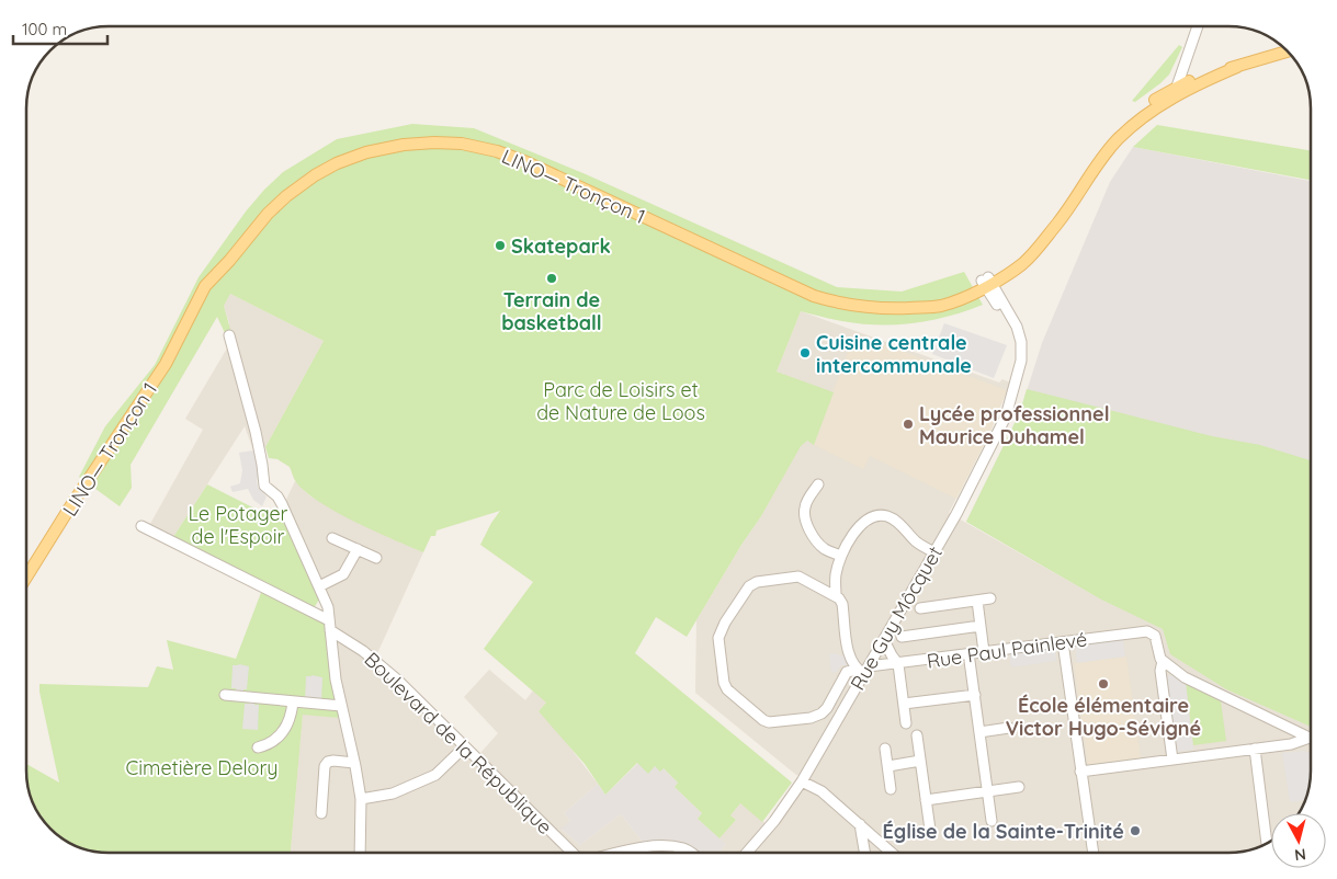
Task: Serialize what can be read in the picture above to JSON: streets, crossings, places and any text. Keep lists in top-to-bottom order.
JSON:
{
  "streets": {
    "main road": ["LINO— Tronçon 1"],
    "street": ["Rue Guy Môcquet", "Rue Paul Painlevé", "Boulevard de la République"]
  },
  "crossings": [
    ["LINO— Tronçon 1", "Rue Guy Môcquet"],
    ["Rue Guy Môcquet", "Rue Paul Painlevé"]
  ],
  "parks": ["Parc de Loisirs et de Nature de Loos", "Le Potager de l'Espoir", "Cimetière Delory"],
  "places": [
    "Skatepark",
    "Terrain de basketball",
    "Cuisine centrale intercommunale",
    "Lycée professionnel Maurice Duhamel",
    "École élémentaire Victor Hugo-Sévigné",
    "Église de la Sainte-Trinité"
  ],
  "scale_bar": "100 m",
  "north": "bottom"
}
